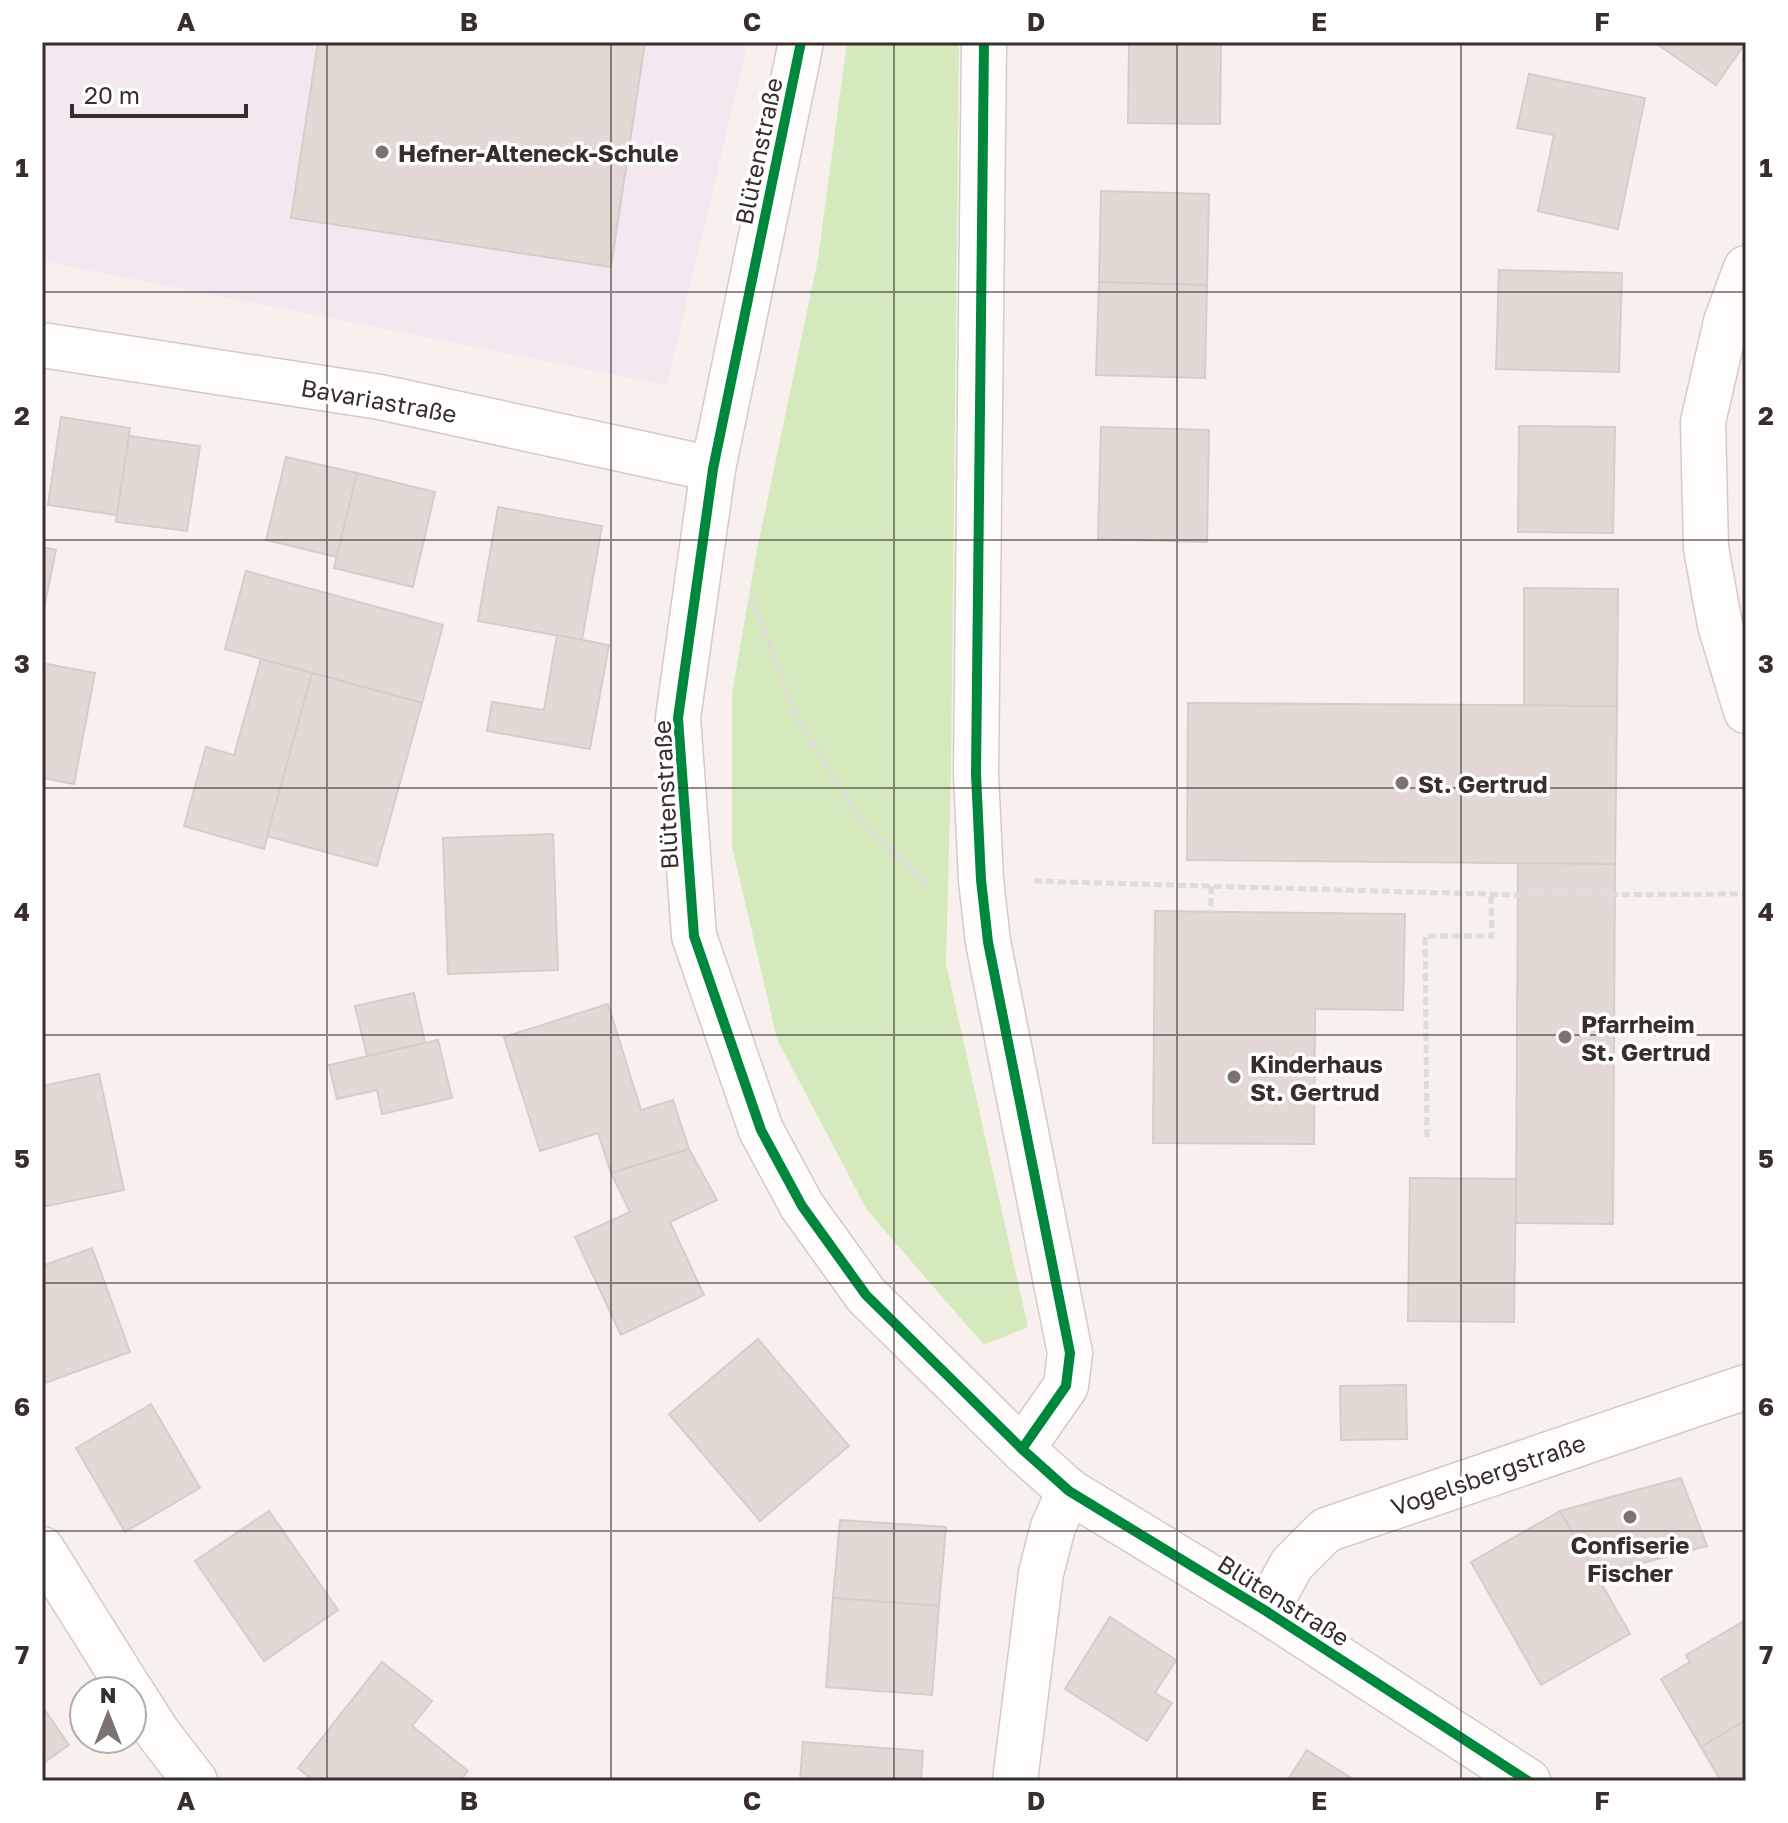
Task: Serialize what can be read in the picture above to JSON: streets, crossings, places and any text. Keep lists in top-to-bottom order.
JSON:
{
  "streets": {
    "street": ["Blütenstraße", "Bavariastraße", "Vogelsbergstraße"]
  },
  "crossings": [
    ["Blütenstraße", "Bavariastraße"],
    ["Blütenstraße", "Vogelsbergstraße"]
  ],
  "places": [
    "Hefner-Alteneck-Schule",
    "St. Gertrud",
    "Pfarrheim St. Gertrud",
    "Kinderhaus St. Gertrud",
    "Confiserie Fischer"
  ],
  "scale_bar": "20 m",
  "north": "top",
  "grid": {
    "columns": [
      "A",
      "B",
      "C",
      "D",
      "E",
      "F"
    ],
    "rows": [
      "1",
      "2",
      "3",
      "4",
      "5",
      "6",
      "7"
    ]
  }
}
